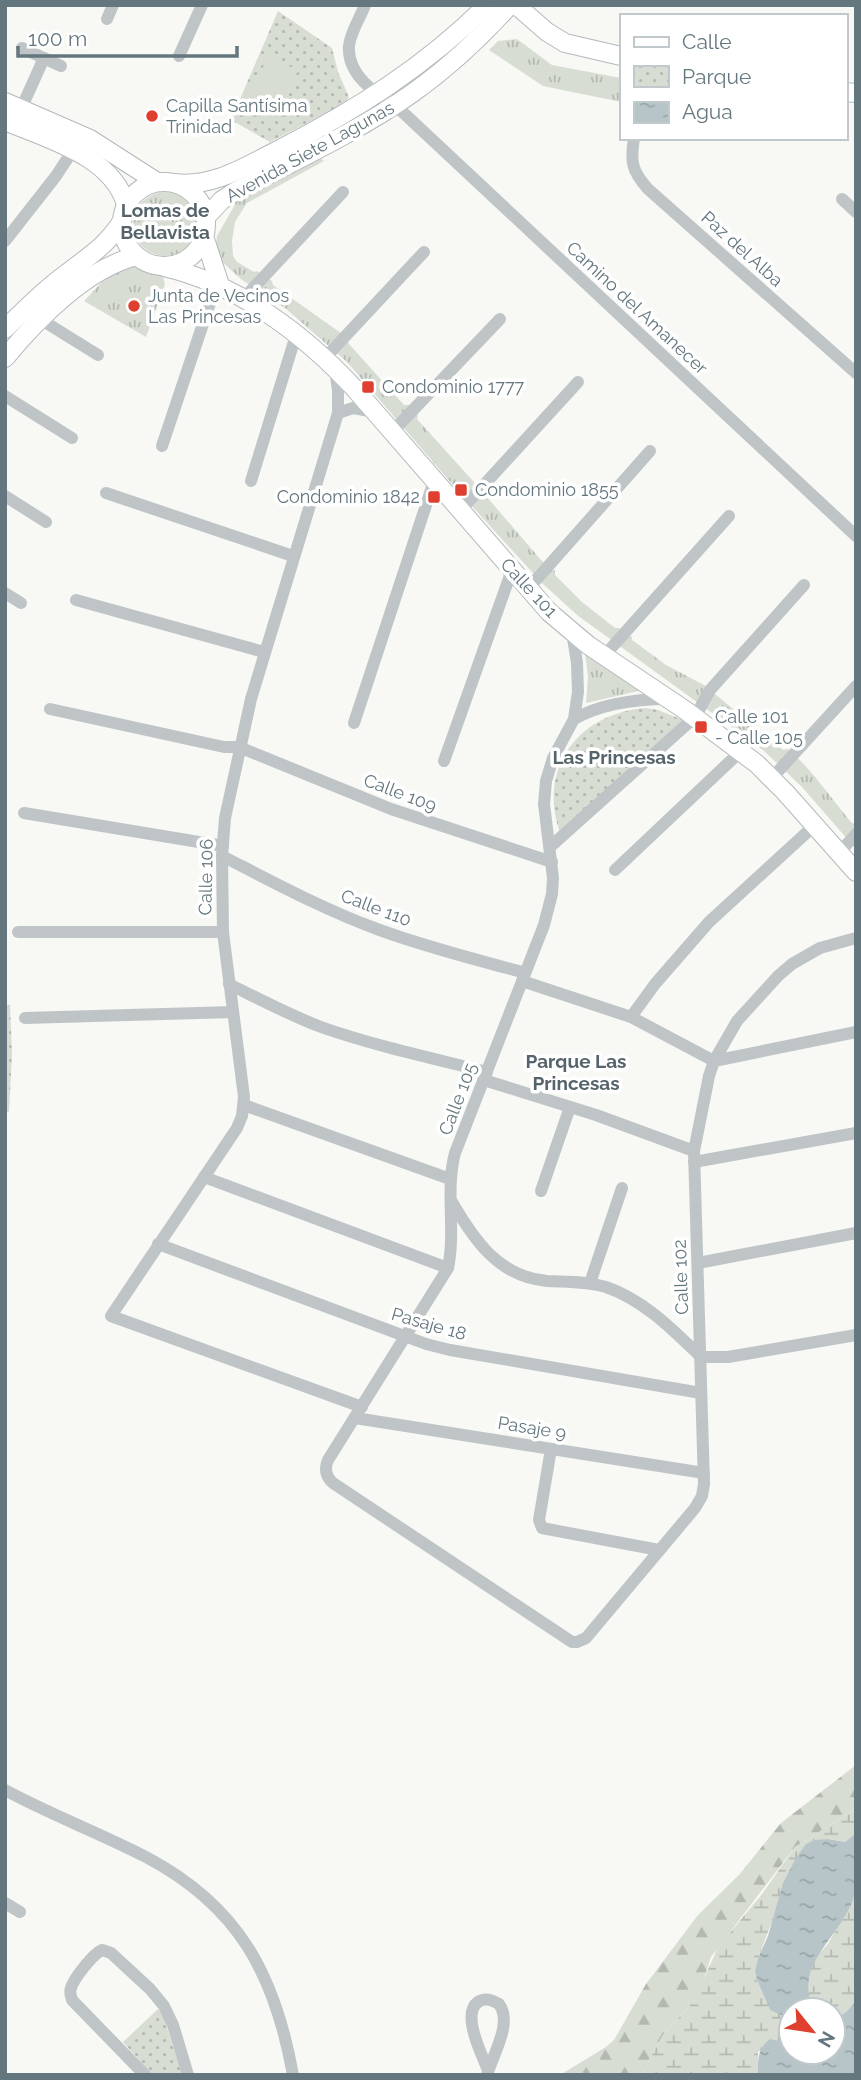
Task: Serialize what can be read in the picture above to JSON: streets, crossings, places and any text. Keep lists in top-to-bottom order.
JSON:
{
  "streets": {
    "main road": ["Avenida Siete Lagunas", "Calle 101"],
    "street": [
      "Paz del Alba",
      "Camino del Amanecer",
      "Calle 109",
      "Calle 106",
      "Calle 110",
      "Calle 105",
      "Calle 102",
      "Pasaje 18",
      "Pasaje 9"
    ]
  },
  "crossings": [
    ["Avenida Siete Lagunas", "Camino del Amanecer"],
    ["Avenida Siete Lagunas", "Calle 101"],
    ["Calle 101", "Calle 106"],
    ["Calle 101", "Calle 105"],
    ["Calle 109", "Calle 106"],
    ["Calle 109", "Calle 105"],
    ["Calle 106", "Calle 110"],
    ["Calle 106", "Pasaje 18"],
    ["Calle 106", "Pasaje 9"],
    ["Calle 110", "Calle 105"],
    ["Calle 110", "Calle 102"],
    ["Calle 105", "Calle 102"],
    ["Calle 105", "Pasaje 18"],
    ["Calle 105", "Pasaje 9"],
    ["Calle 102", "Pasaje 18"],
    ["Calle 102", "Pasaje 9"]
  ],
  "districts": ["Lomas de Bellavista", "Las Princesas", "Parque Las Princesas"],
  "places": {
    "other": ["Capilla Santísima Trinidad", "Junta de Vecinos Las Princesas"],
    "transit": [
      "Condominio 1777",
      "Condominio 1855",
      "Condominio 1842",
      "Calle 101 - Calle 105"
    ]
  },
  "legend": ["Calle", "Parque", "Agua"],
  "scale_bar": "100 m",
  "north": "bottom right"
}
